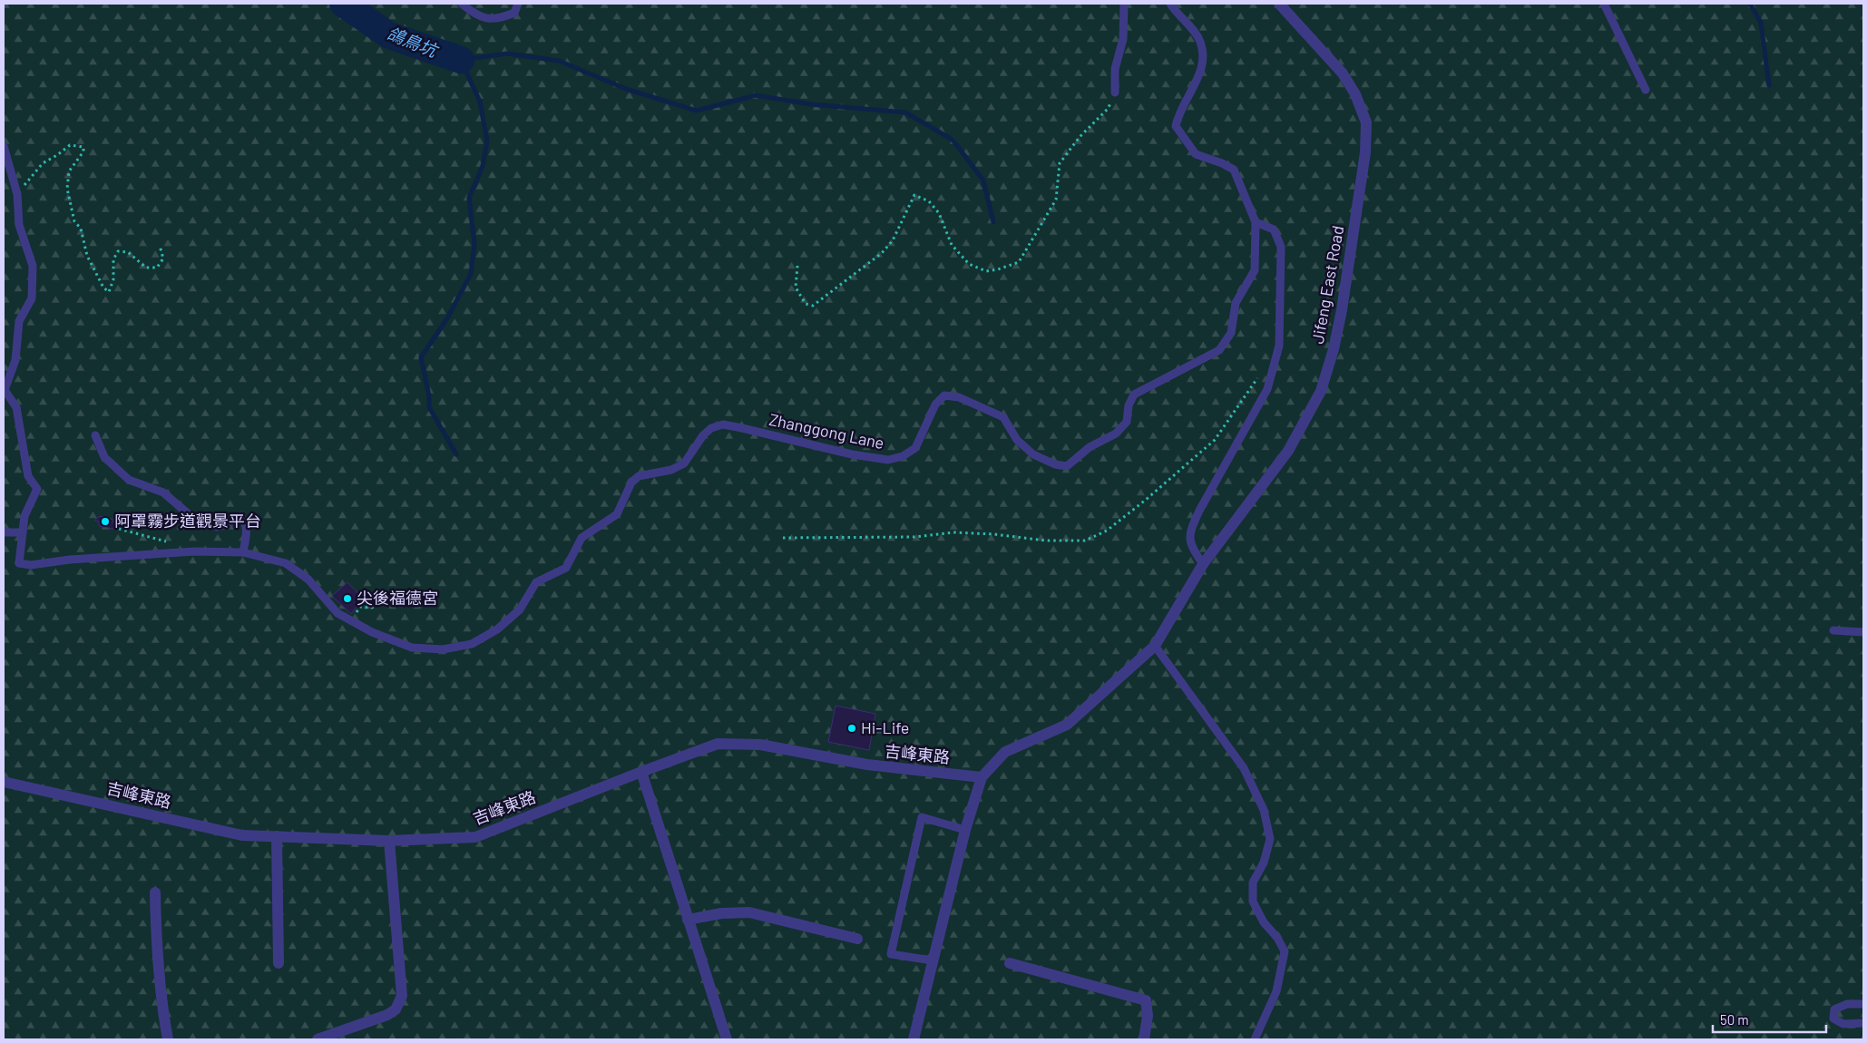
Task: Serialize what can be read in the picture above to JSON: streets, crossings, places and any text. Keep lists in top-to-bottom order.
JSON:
{
  "streets": {
    "street": ["Jifeng East Road", "吉峰東路"],
    "lane": ["Zhanggong Lane"]
  },
  "water": ["鴿鳥坑"],
  "places": ["阿罩霧步道觀景平台", "尖後福德宮", "Hi-Life"],
  "scale_bar": "50 m"
}
